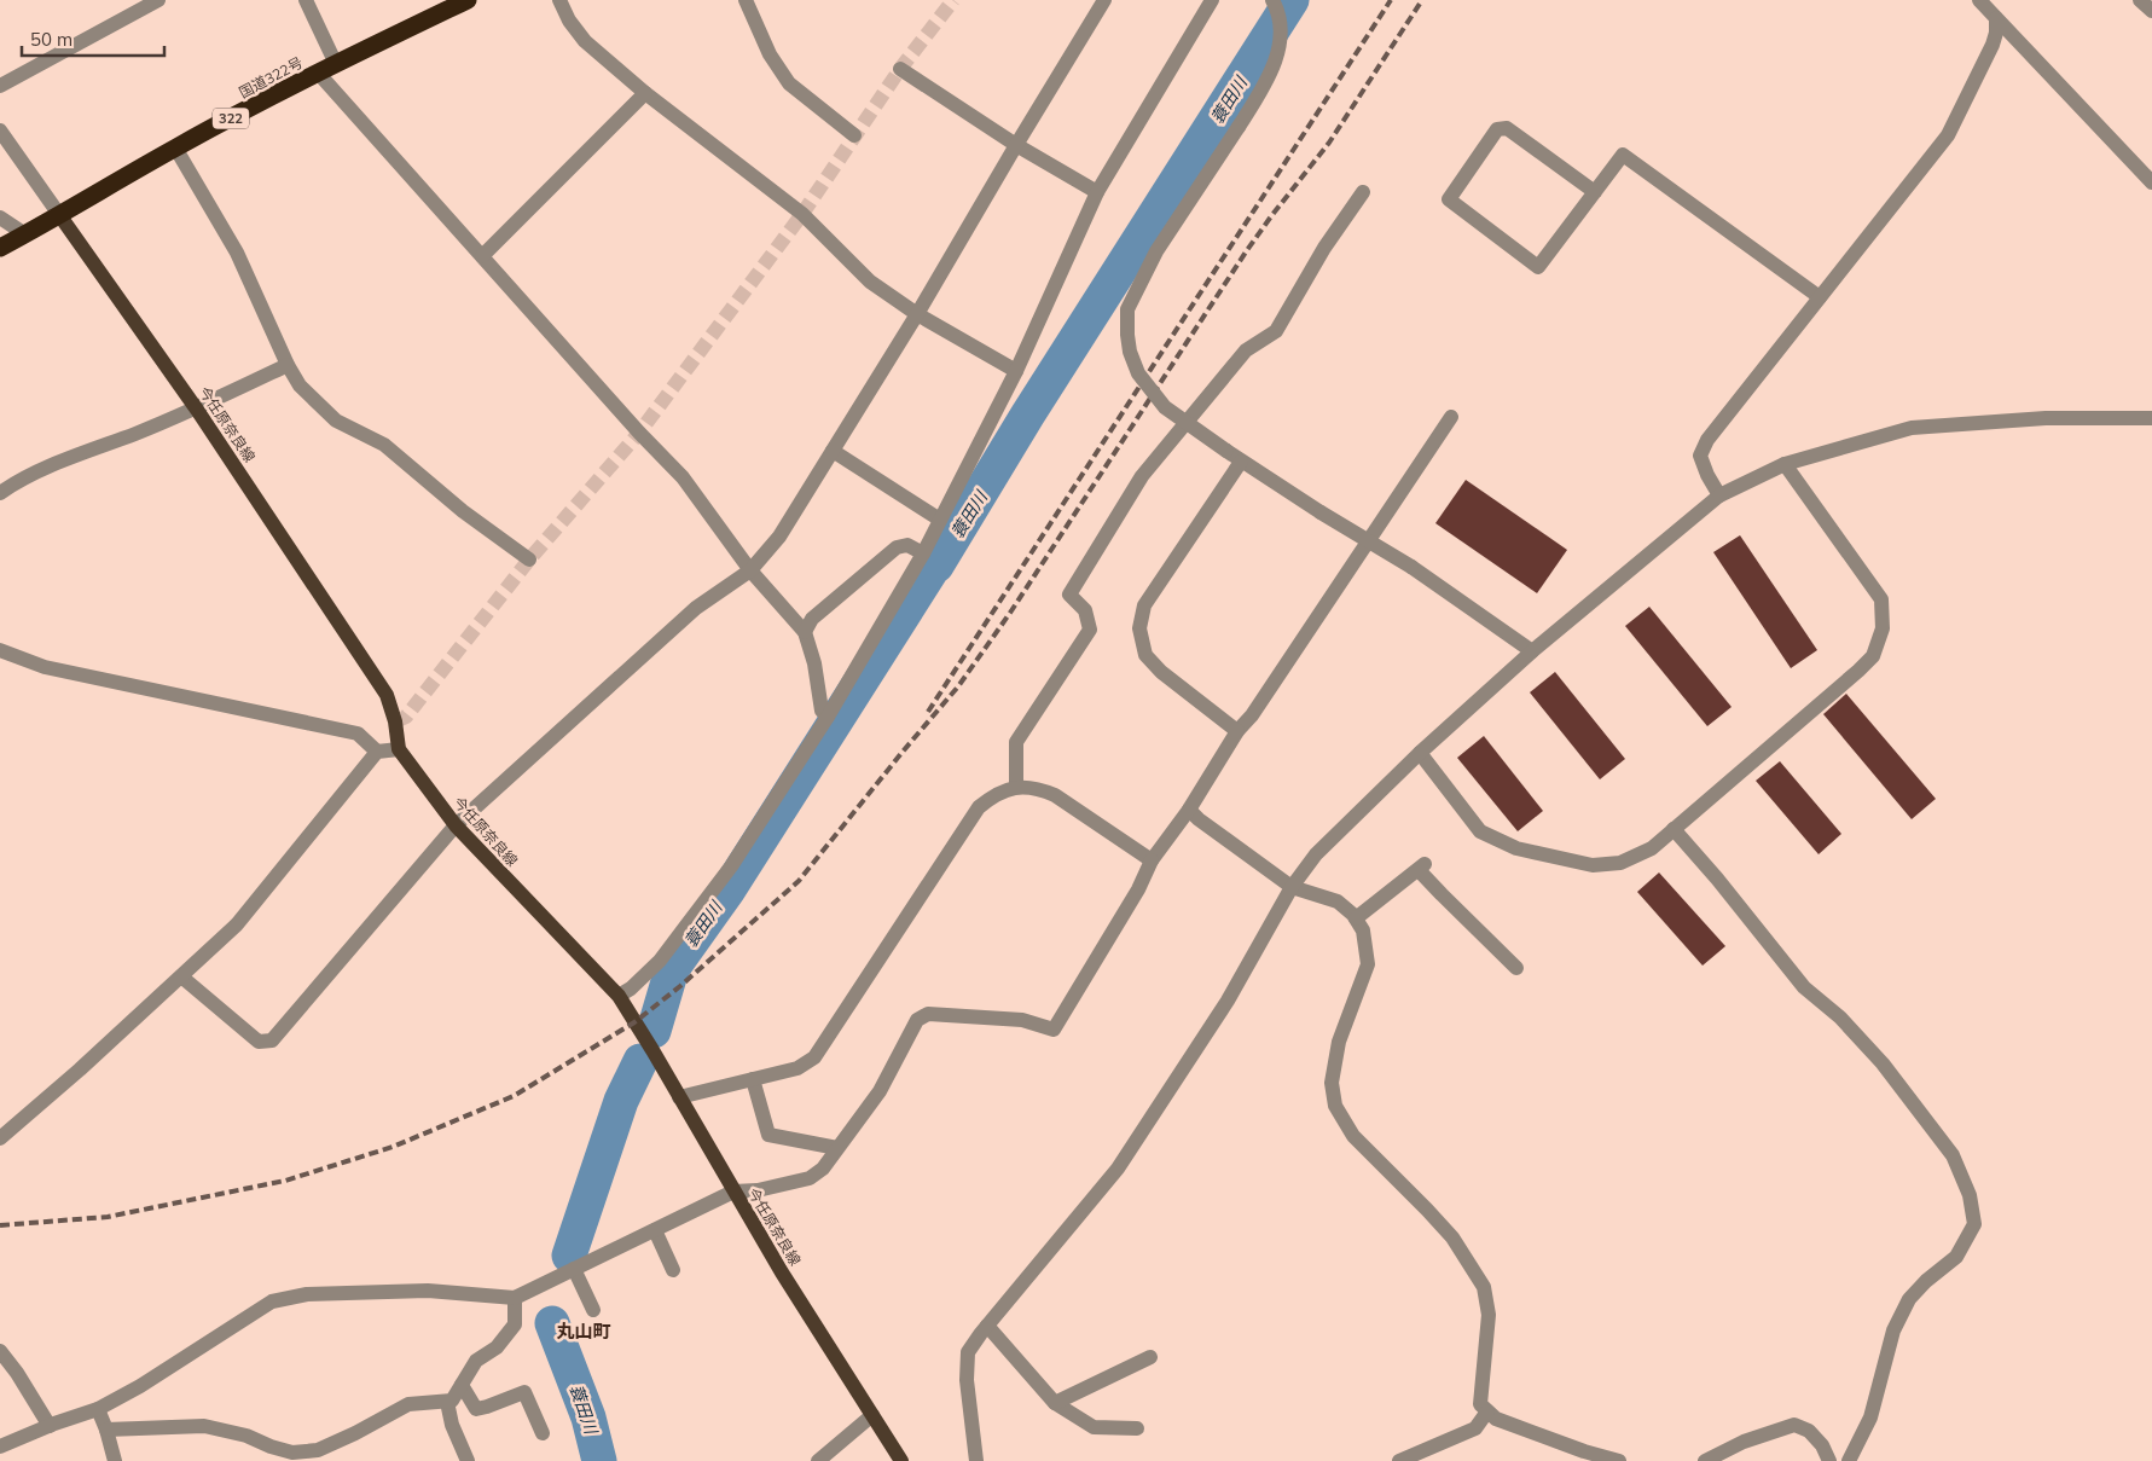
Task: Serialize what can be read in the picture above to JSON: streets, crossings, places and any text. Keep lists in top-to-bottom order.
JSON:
{
  "streets": {
    "highway": ["国道322号", "322"],
    "main road": ["今任原奈良線"]
  },
  "crossings": [
    ["国道322号", "今任原奈良線"]
  ],
  "districts": ["丸山町"],
  "water": ["蓑田川"],
  "scale_bar": "50 m"
}
